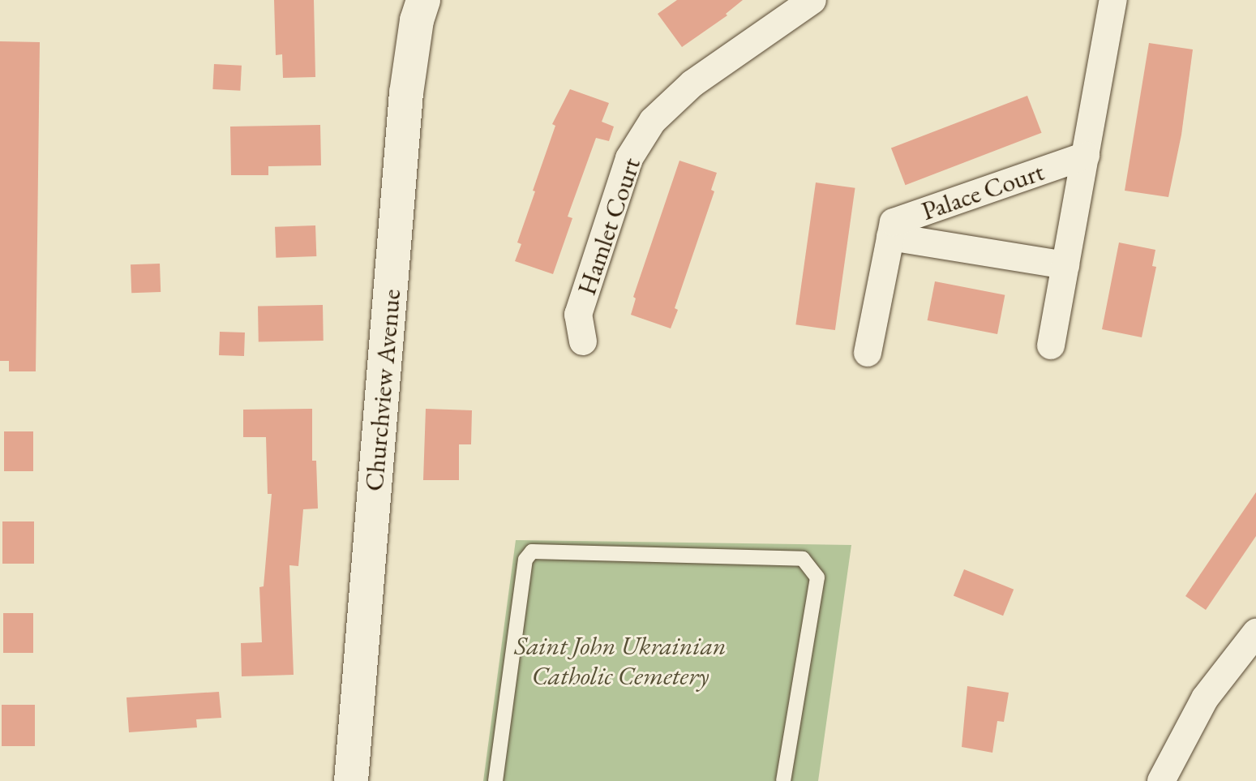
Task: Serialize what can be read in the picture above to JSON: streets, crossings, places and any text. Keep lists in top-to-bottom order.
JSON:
{
  "streets": {
    "street": ["Palace Court", "Hamlet Court", "Churchview Avenue"]
  },
  "parks": ["Saint John Ukrainian Catholic Cemetery"]
}
